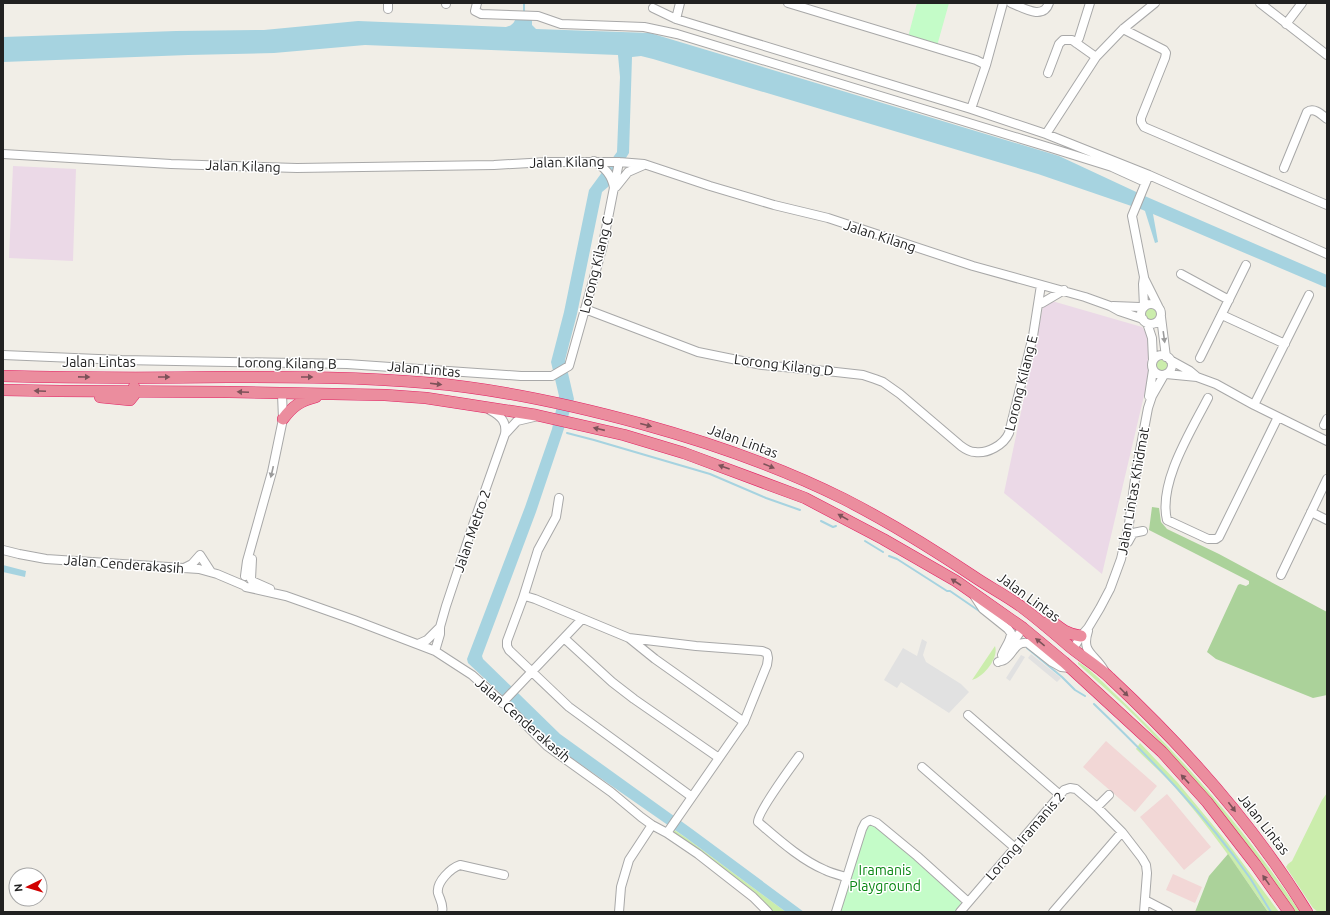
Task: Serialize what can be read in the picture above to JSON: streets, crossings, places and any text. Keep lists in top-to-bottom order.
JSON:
{
  "streets": {
    "highway": ["Jalan Lintas"],
    "street": [
      "Jalan Kilang",
      "Lorong Kilang C",
      "Lorong Kilang B",
      "Lorong Kilang D",
      "Lorong Kilang E",
      "Jalan Lintas Khidmat",
      "Jalan Metro 2",
      "Jalan Cenderakasih",
      "Lorong Iramanis 2"
    ]
  },
  "crossings": [
    ["Jalan Kilang", "Lorong Kilang C"],
    ["Jalan Kilang", "Lorong Kilang E"],
    ["Lorong Kilang C", "Lorong Kilang B"],
    ["Lorong Kilang C", "Lorong Kilang D"],
    ["Jalan Lintas", "Jalan Lintas Khidmat"],
    ["Jalan Lintas", "Jalan Metro 2"],
    ["Lorong Kilang D", "Lorong Kilang E"],
    ["Jalan Metro 2", "Jalan Cenderakasih"]
  ],
  "parks": ["Iramanis Playground"],
  "north": "left"
}
